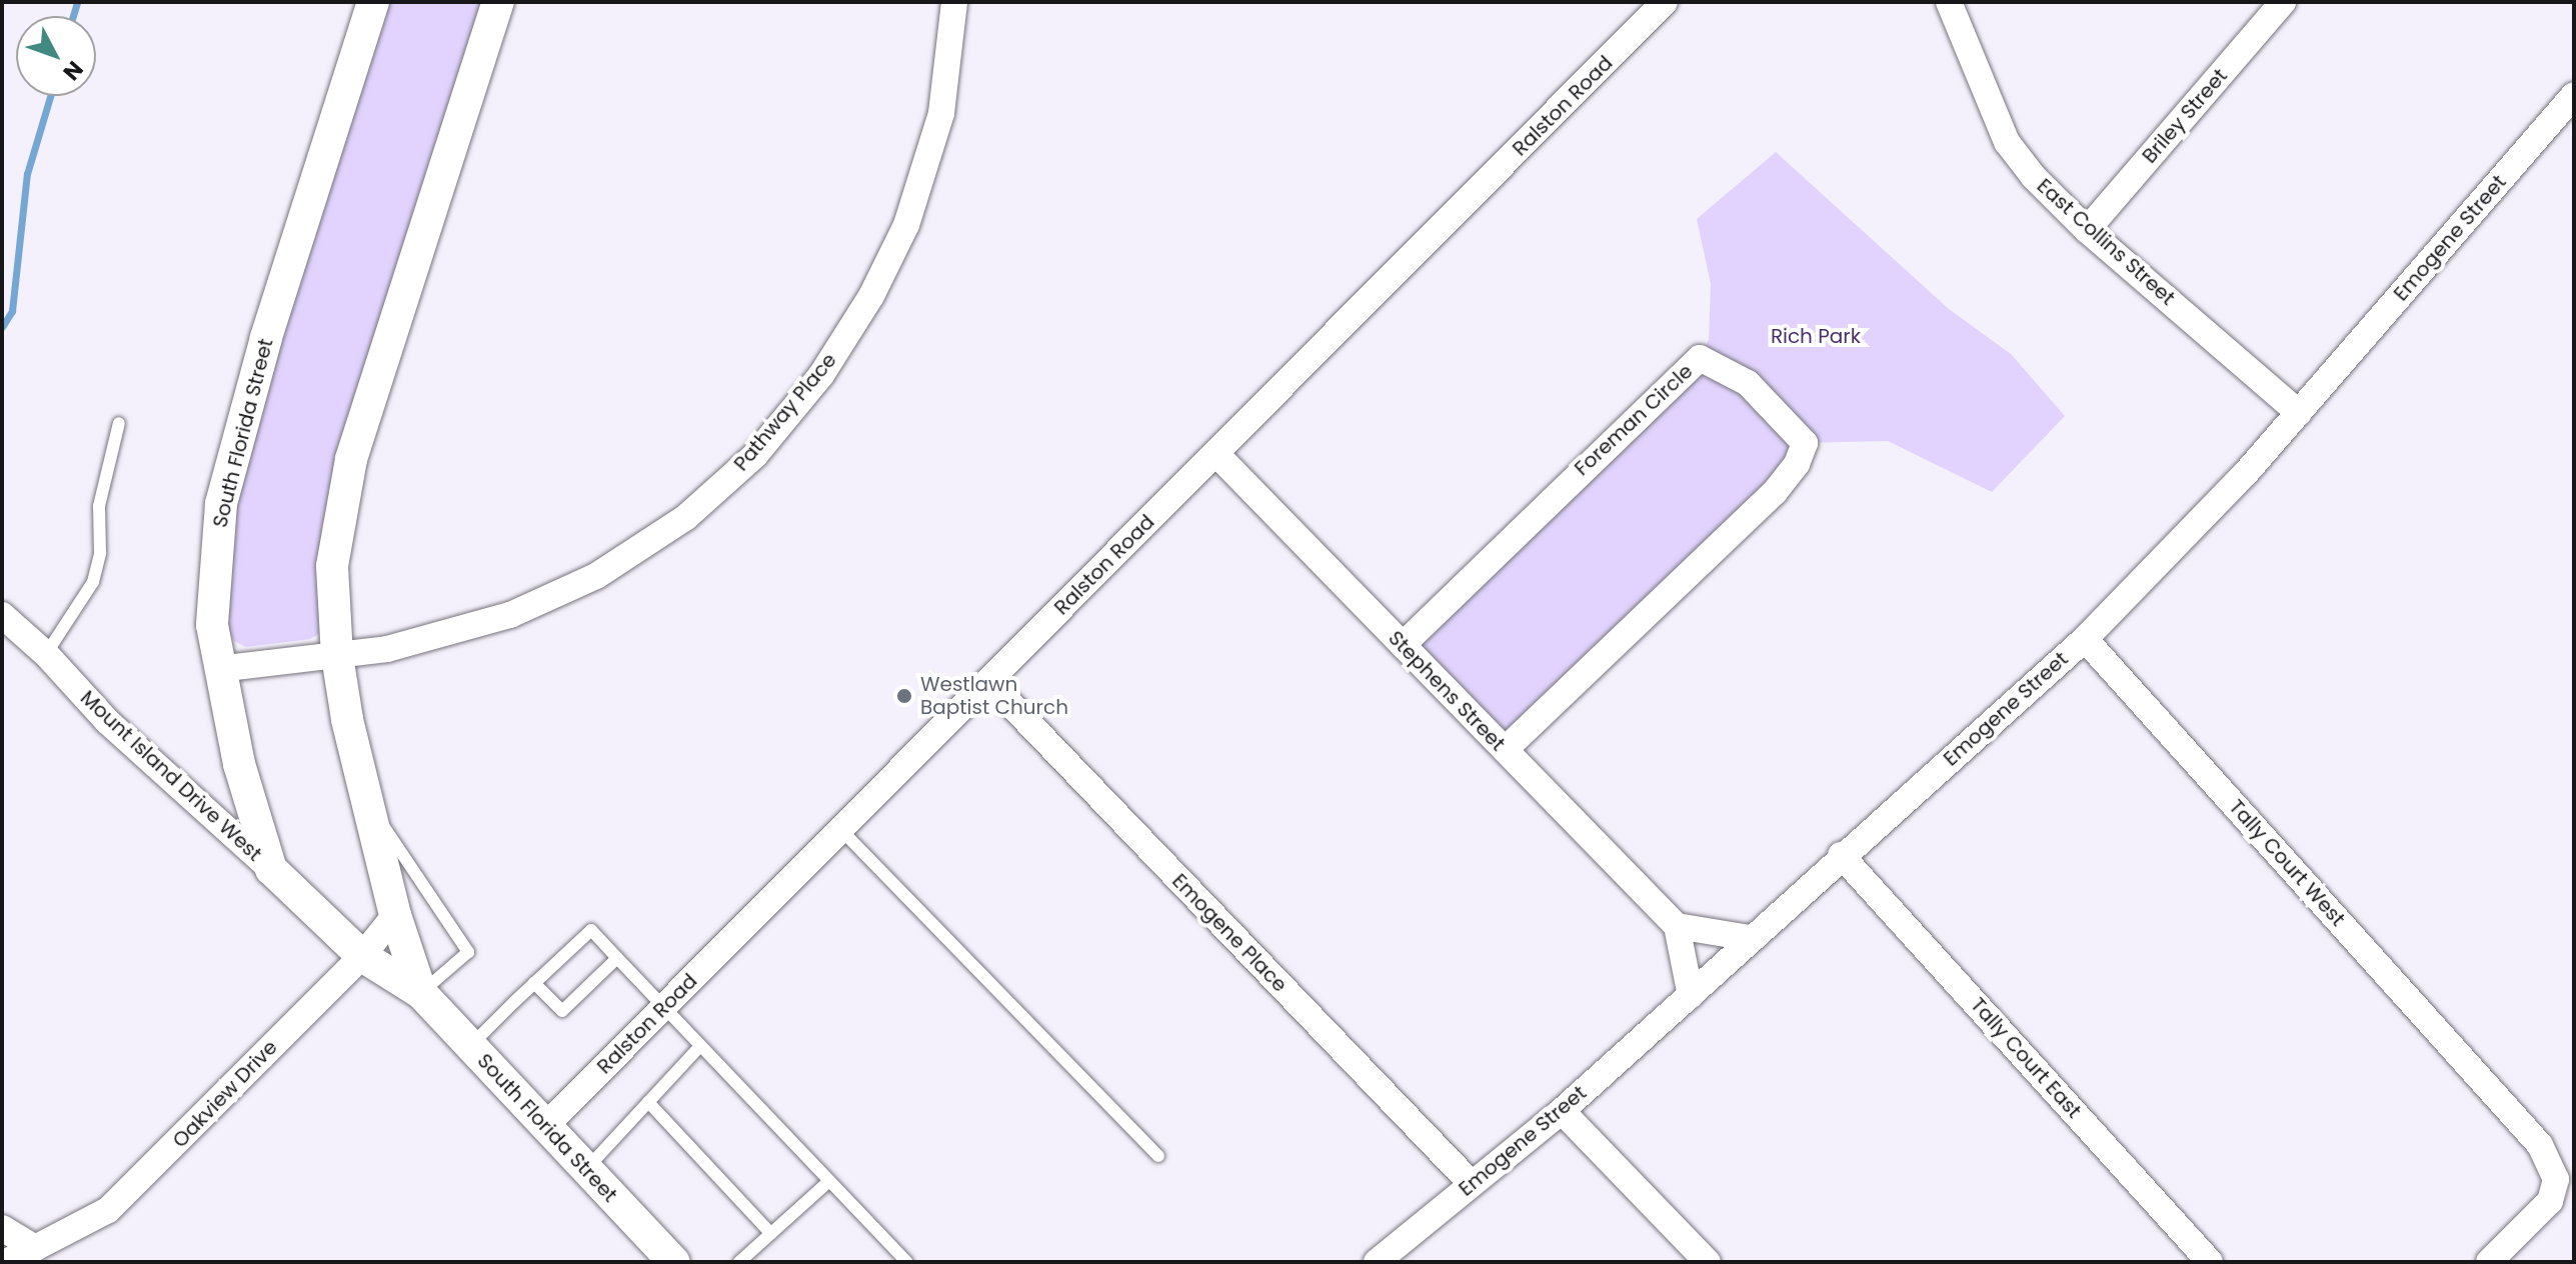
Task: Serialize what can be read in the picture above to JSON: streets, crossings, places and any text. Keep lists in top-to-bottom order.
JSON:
{
  "streets": {
    "street": [
      "Ralston Road",
      "Briley Street",
      "Emogene Street",
      "East Collins Street",
      "Pathway Place",
      "Foreman Circle",
      "South Florida Street",
      "Stephens Street",
      "Mount Island Drive West",
      "Tally Court West",
      "Emogene Place",
      "Tally Court East",
      "Oakview Drive"
    ]
  },
  "crossings": [
    ["Ralston Road", "South Florida Street"],
    ["Ralston Road", "Stephens Street"],
    ["Ralston Road", "Emogene Place"],
    ["Briley Street", "East Collins Street"],
    ["Emogene Street", "East Collins Street"],
    ["Emogene Street", "Tally Court West"],
    ["Emogene Street", "Emogene Place"],
    ["Emogene Street", "Tally Court East"],
    ["Pathway Place", "South Florida Street"],
    ["Foreman Circle", "Stephens Street"],
    ["South Florida Street", "Mount Island Drive West"],
    ["South Florida Street", "Oakview Drive"]
  ],
  "parks": ["Rich Park"],
  "places": ["Westlawn Baptist Church"],
  "north": "bottom right"
}
